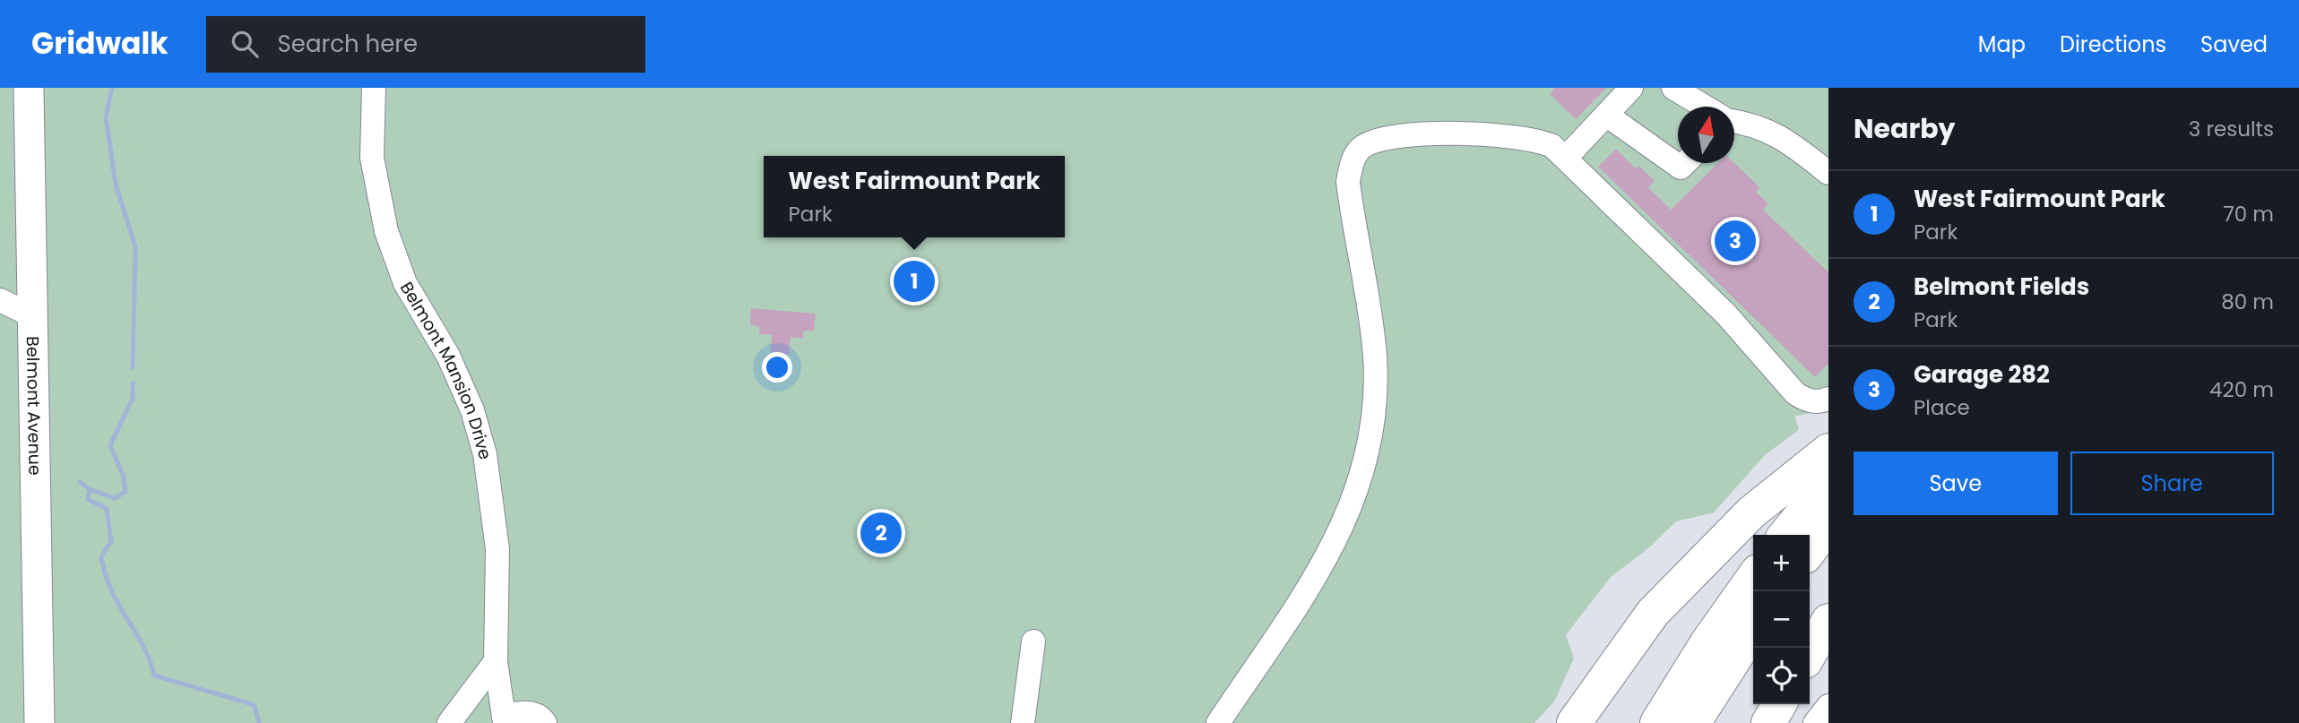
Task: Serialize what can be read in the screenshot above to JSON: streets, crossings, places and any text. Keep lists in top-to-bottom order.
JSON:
{
  "streets": {
    "main road": ["Belmont Avenue"],
    "street": ["Belmont Mansion Drive"]
  },
  "north": "top",
  "page": {
    "header": "Gridwalk",
    "search": "Search here",
    "nav": ["Map", "Directions", "Saved"],
    "heading": ["Nearby", "3 results"],
    "popup": ["West Fairmount Park", "Park"],
    "list": [
      {
        "mark": "1",
        "name": "West Fairmount Park",
        "note": "Park",
        "value": "70 m"
      },
      {
        "mark": "2",
        "name": "Belmont Fields",
        "note": "Park",
        "value": "80 m"
      },
      {
        "mark": "3",
        "name": "Garage 282",
        "note": "Place",
        "value": "420 m"
      }
    ],
    "pins": ["3", "1", "2"],
    "buttons": ["Save", "Share"],
    "map_buttons": ["+", "−"]
  }
}
